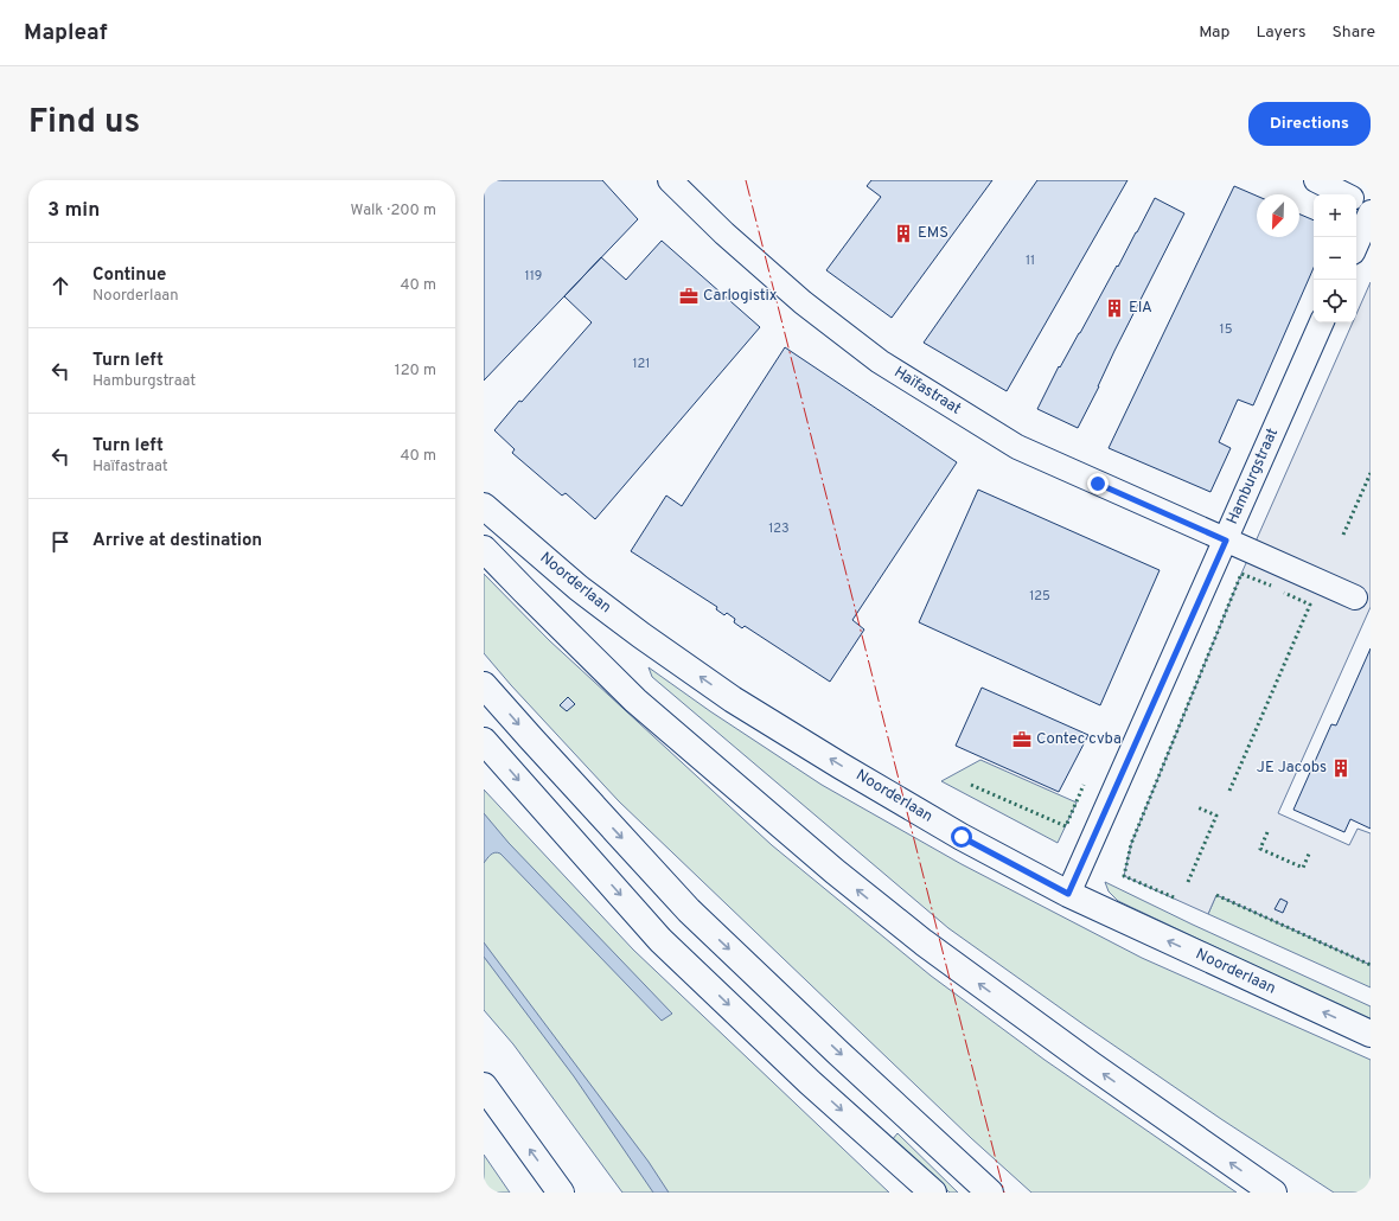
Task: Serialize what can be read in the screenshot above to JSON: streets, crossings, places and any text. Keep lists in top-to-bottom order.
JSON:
{
  "streets": {
    "main road": ["Noorderlaan"],
    "street": ["Haïfastraat", "Hamburgstraat"]
  },
  "crossings": [
    ["Haïfastraat", "Hamburgstraat"],
    ["Hamburgstraat", "Noorderlaan"]
  ],
  "places": {
    "building": ["EMS", "EIA", "JE Jacobs"],
    "office": ["Carlogistix", "Contec cvba"]
  },
  "house_numbers": [
    "11",
    "119",
    "15",
    "121",
    "123",
    "125"
  ],
  "north": "bottom left",
  "page": {
    "header": "Mapleaf",
    "nav": ["Map", "Layers", "Share"],
    "title": "Find us",
    "buttons": "Directions",
    "heading": ["3 min", "Walk · 200 m"],
    "map_buttons": ["+", "−"],
    "list": [
      ["Continue", "Noorderlaan", "40 m"],
      ["Turn left", "Hamburgstraat", "120 m"],
      ["Turn left", "Haïfastraat", "40 m"],
      "Arrive at destination"
    ]
  }
}
